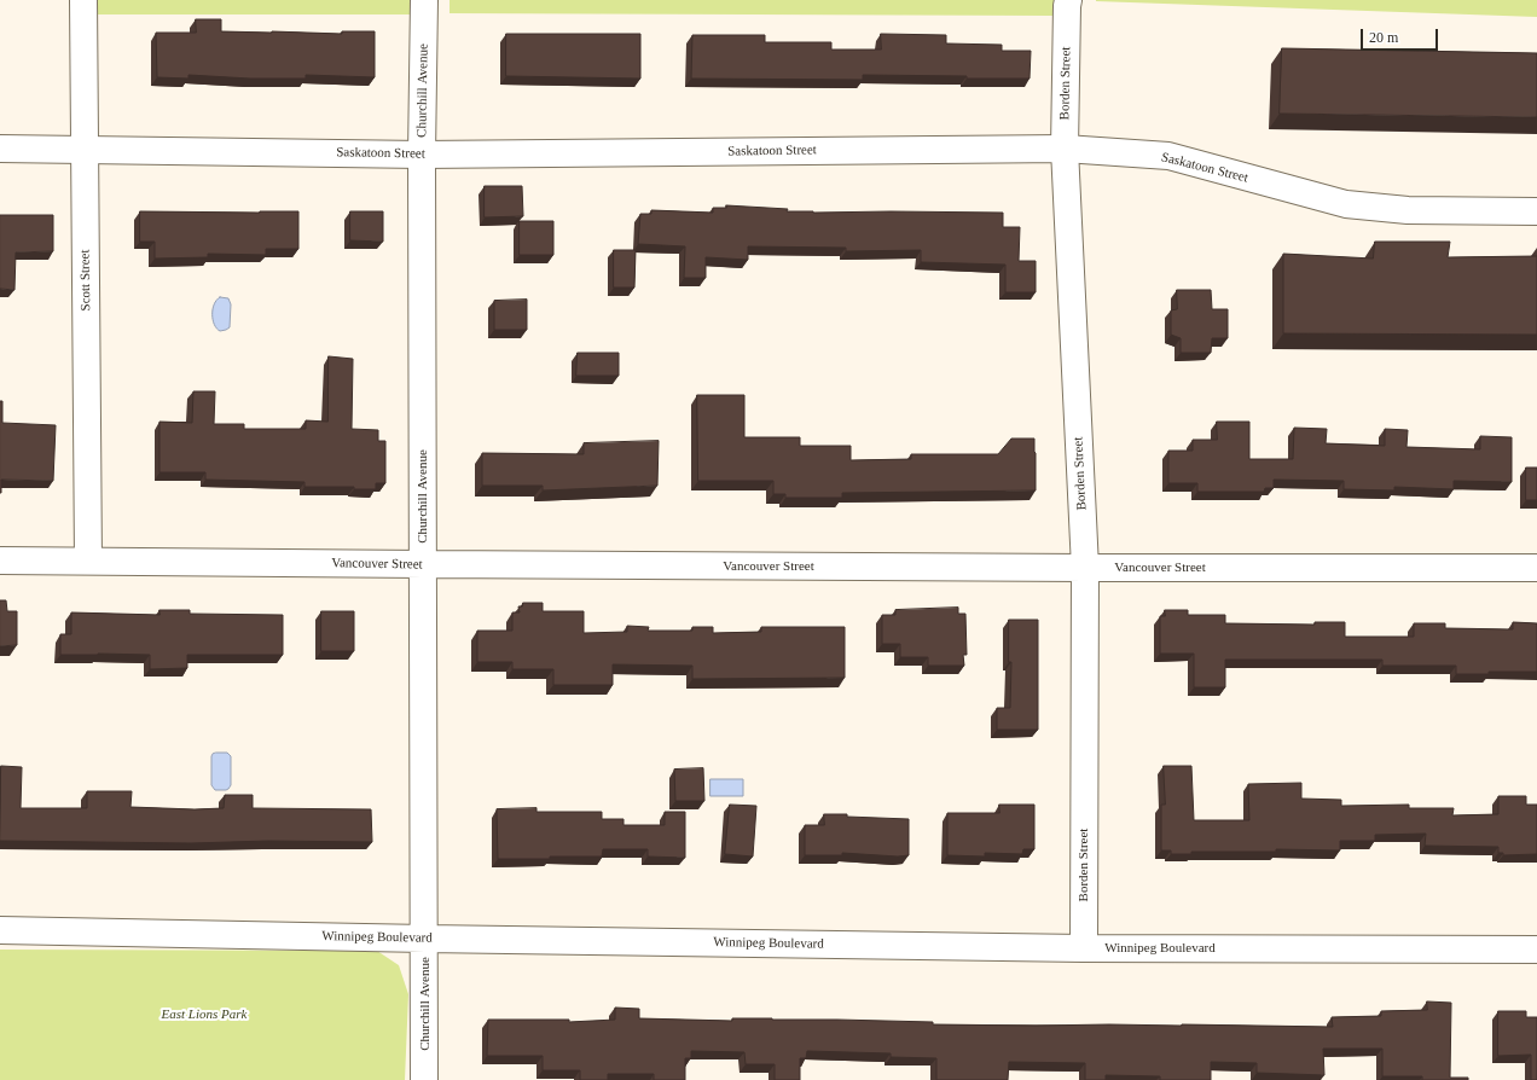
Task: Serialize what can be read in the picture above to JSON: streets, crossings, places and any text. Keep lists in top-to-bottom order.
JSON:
{
  "streets": {
    "street": [
      "Borden Street",
      "Churchill Avenue",
      "Saskatoon Street",
      "Scott Street",
      "Vancouver Street",
      "Winnipeg Boulevard"
    ]
  },
  "crossings": [
    ["Borden Street", "Saskatoon Street"],
    ["Borden Street", "Vancouver Street"],
    ["Borden Street", "Winnipeg Boulevard"],
    ["Churchill Avenue", "Saskatoon Street"],
    ["Churchill Avenue", "Vancouver Street"],
    ["Churchill Avenue", "Winnipeg Boulevard"],
    ["Saskatoon Street", "Scott Street"],
    ["Scott Street", "Vancouver Street"]
  ],
  "parks": ["East Lions Park"],
  "scale_bar": "20 m"
}
